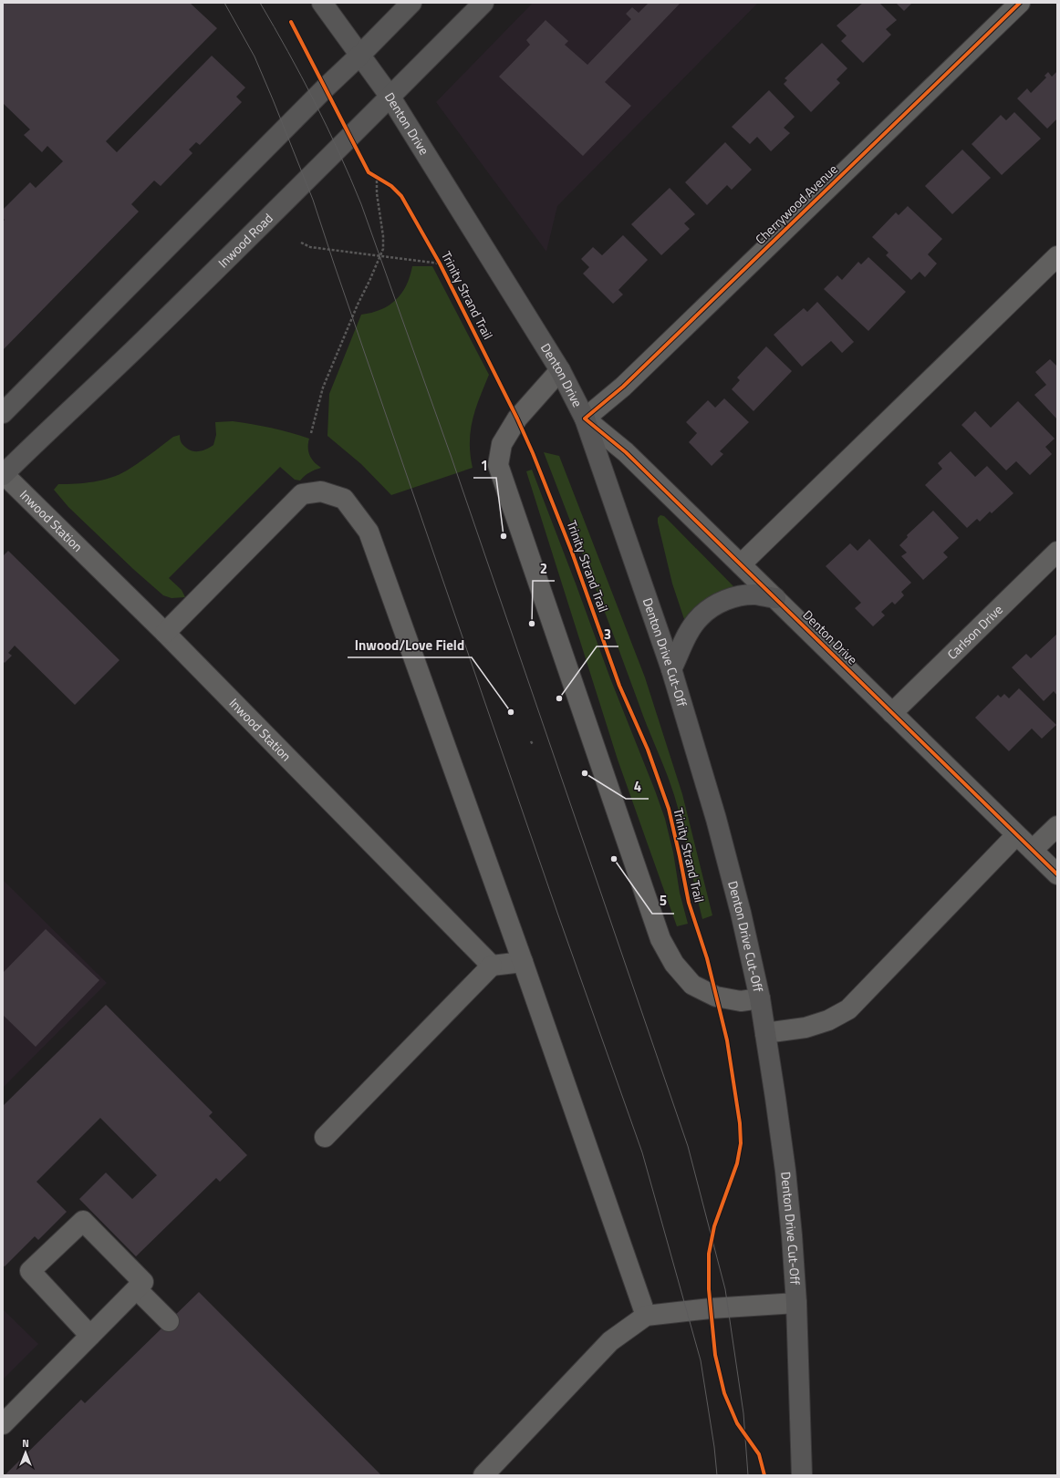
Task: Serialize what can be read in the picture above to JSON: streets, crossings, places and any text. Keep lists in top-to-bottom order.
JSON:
{
  "streets": {
    "main road": ["Denton Drive", "Inwood Road", "Denton Drive Cut-Off"],
    "street": ["Cherrywood Avenue", "Inwood Station", "Carlson Drive"],
    "cycle path": ["Trinity Strand Trail"]
  },
  "crossings": [
    ["Denton Drive", "Cherrywood Avenue"],
    ["Denton Drive", "Inwood Road"],
    ["Denton Drive", "Carlson Drive"],
    ["Denton Drive", "Denton Drive Cut-Off"],
    ["Cherrywood Avenue", "Denton Drive Cut-Off"],
    ["Inwood Road", "Inwood Station"]
  ],
  "places": [
    "1",
    "2",
    "3",
    "Inwood/Love Field",
    "4",
    "5"
  ],
  "north": "top"
}
